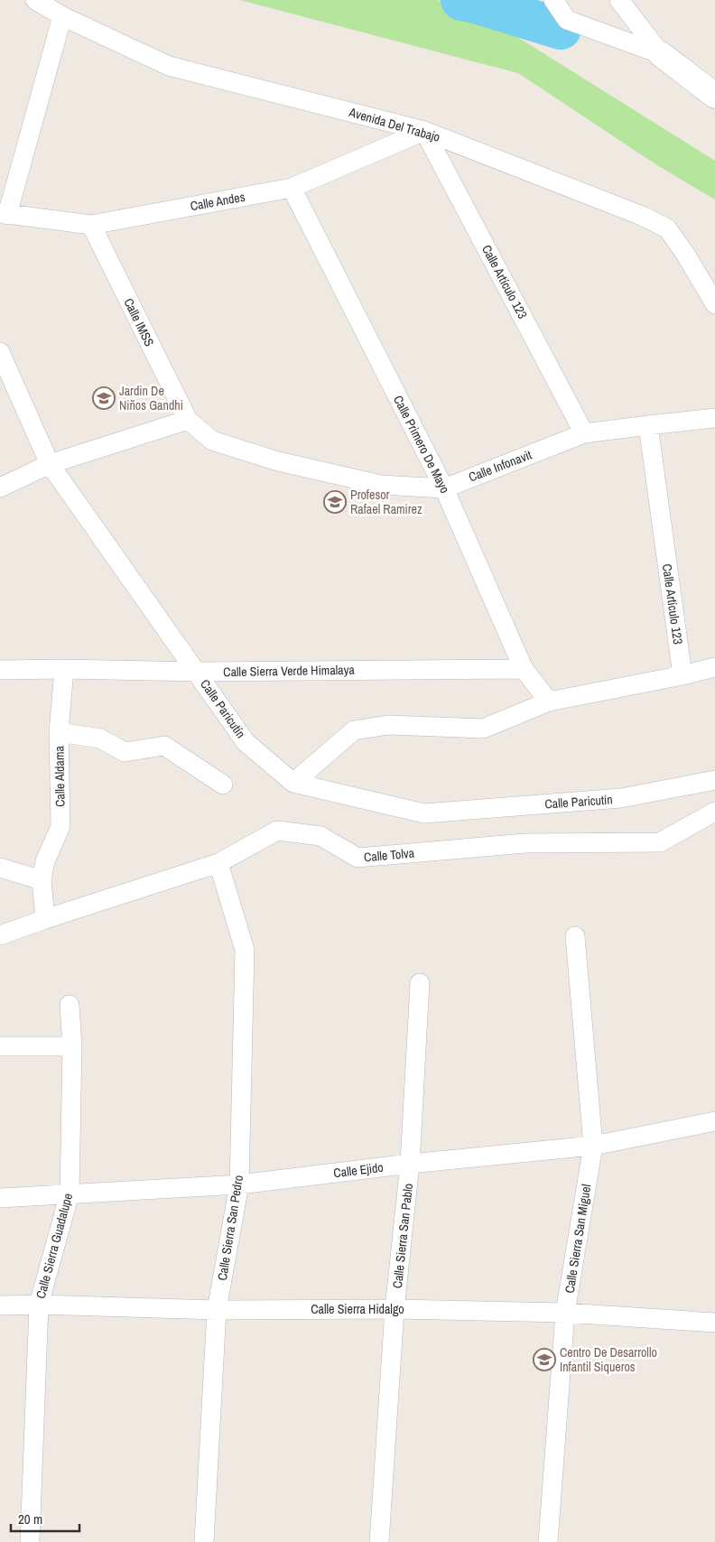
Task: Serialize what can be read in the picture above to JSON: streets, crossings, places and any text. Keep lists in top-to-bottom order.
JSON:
{
  "streets": {
    "street": [
      "Avenida Del Trabajo",
      "Calle Andes",
      "Calle Artículo 123",
      "Calle IMSS",
      "Calle Primero De Mayo",
      "Calle Infonavit",
      "Calle Sierra Verde Himalaya",
      "Calle Paricutín",
      "Calle Aldama",
      "Calle Tolva",
      "Calle Ejido",
      "Calle Sierra San Pedro",
      "Calle Sierra San Pablo",
      "Calle Sierra San Miguel",
      "Calle Sierra Guadalupe",
      "Calle Sierra Hidalgo"
    ]
  },
  "crossings": [
    ["Avenida Del Trabajo", "Calle Andes"],
    ["Avenida Del Trabajo", "Calle Artículo 123"],
    ["Calle Andes", "Calle Artículo 123"],
    ["Calle Andes", "Calle IMSS"],
    ["Calle Andes", "Calle Primero De Mayo"],
    ["Calle Artículo 123", "Calle Infonavit"],
    ["Calle IMSS", "Calle Infonavit"],
    ["Calle Primero De Mayo", "Calle Infonavit"],
    ["Calle Primero De Mayo", "Calle Sierra Verde Himalaya"],
    ["Calle Sierra Verde Himalaya", "Calle Paricutín"],
    ["Calle Sierra Verde Himalaya", "Calle Aldama"],
    ["Calle Tolva", "Calle Sierra San Pedro"],
    ["Calle Ejido", "Calle Sierra San Pedro"],
    ["Calle Ejido", "Calle Sierra San Pablo"],
    ["Calle Ejido", "Calle Sierra San Miguel"],
    ["Calle Ejido", "Calle Sierra Guadalupe"],
    ["Calle Sierra San Pedro", "Calle Sierra Hidalgo"],
    ["Calle Sierra San Pablo", "Calle Sierra Hidalgo"],
    ["Calle Sierra San Miguel", "Calle Sierra Hidalgo"],
    ["Calle Sierra Guadalupe", "Calle Sierra Hidalgo"]
  ],
  "places": {
    "school or university": ["Jardin De Niños Gandhi", "Profesor Rafael Ramirez", "Centro De Desarrollo Infantil Siqueros"]
  },
  "scale_bar": "20 m"
}
